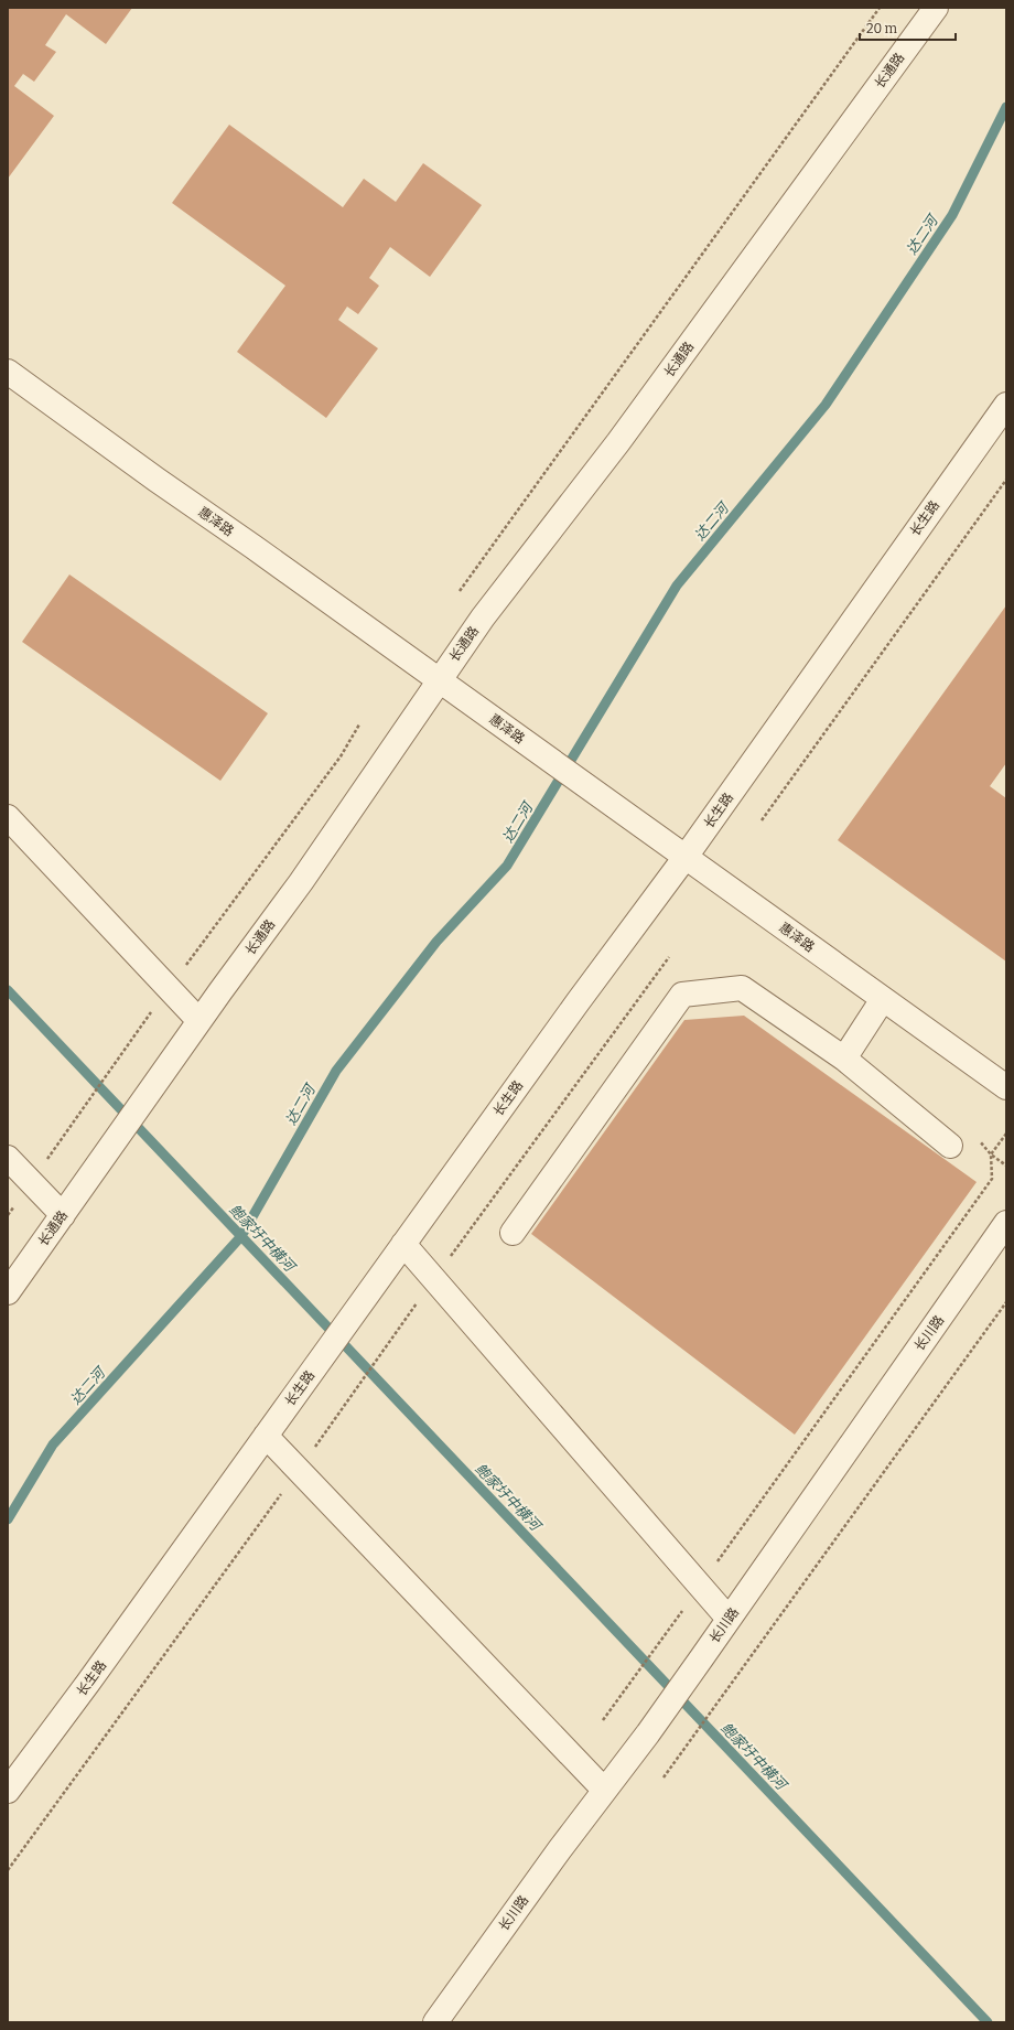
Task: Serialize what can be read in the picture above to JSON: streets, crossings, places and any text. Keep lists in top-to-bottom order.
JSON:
{
  "streets": {
    "street": [
      "长通路",
      "长生路",
      "惠泽路",
      "长川路"
    ]
  },
  "crossings": [
    ["长通路", "惠泽路"],
    ["长生路", "惠泽路"]
  ],
  "water": ["达二河", "鲍家圩中横河"],
  "scale_bar": "20 m"
}
